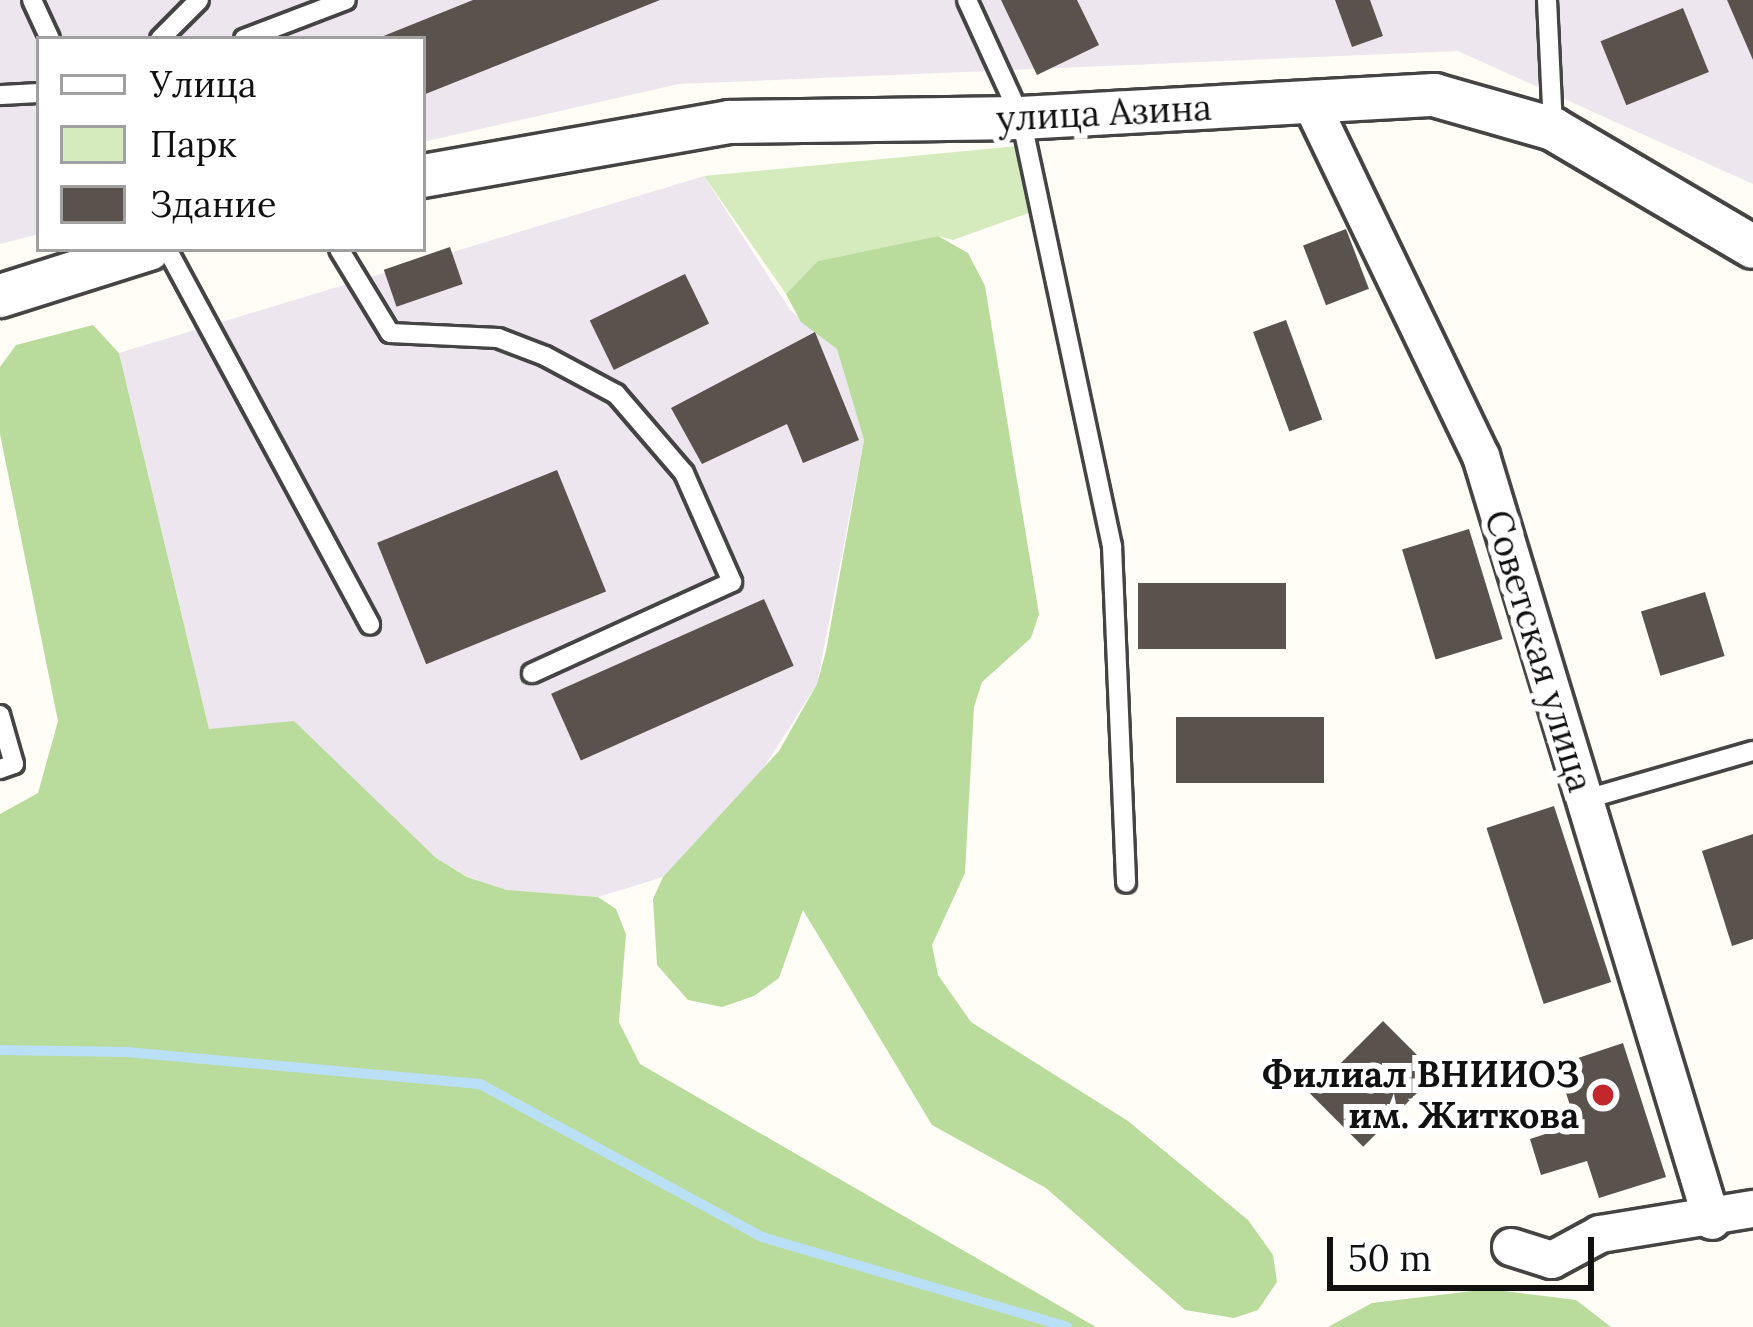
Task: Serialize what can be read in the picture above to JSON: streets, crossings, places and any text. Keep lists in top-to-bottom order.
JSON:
{
  "streets": {
    "street": ["улица Азина", "Советская улица"]
  },
  "crossings": [
    ["улица Азина", "Советская улица"]
  ],
  "places": ["Филиал ВНИИОЗ им. Житкова"],
  "legend": ["Улица", "Парк", "Здание"],
  "scale_bar": "50 m"
}
